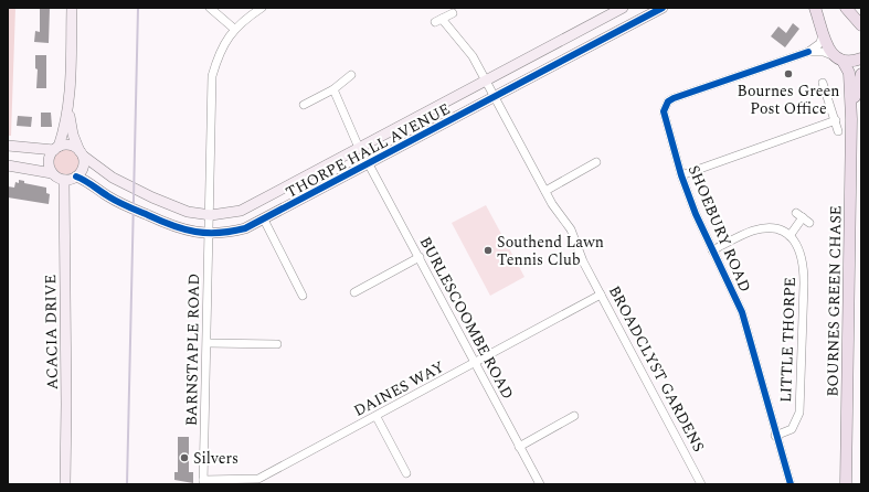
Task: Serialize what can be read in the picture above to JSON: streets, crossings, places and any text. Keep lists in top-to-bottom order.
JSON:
{
  "streets": {
    "main road": ["BOURNES GREEN CHASE"],
    "street": [
      "THORPE HALL AVENUE",
      "SHOEBURY ROAD",
      "BURLESCOOMBE ROAD",
      "ACACIA DRIVE",
      "LITTLE THORPE",
      "BARNSTAPLE ROAD",
      "BROADCLYST GARDENS",
      "DAINES WAY"
    ]
  },
  "crossings": [
    ["THORPE HALL AVENUE", "BURLESCOOMBE ROAD"],
    ["THORPE HALL AVENUE", "ACACIA DRIVE"],
    ["THORPE HALL AVENUE", "BARNSTAPLE ROAD"],
    ["THORPE HALL AVENUE", "BROADCLYST GARDENS"],
    ["SHOEBURY ROAD", "BOURNES GREEN CHASE"],
    ["SHOEBURY ROAD", "LITTLE THORPE"],
    ["BURLESCOOMBE ROAD", "DAINES WAY"],
    ["BARNSTAPLE ROAD", "DAINES WAY"],
    ["BROADCLYST GARDENS", "DAINES WAY"]
  ],
  "places": ["Bournes Green Post Office", "Southend Lawn Tennis Club", "Silvers"]
}
